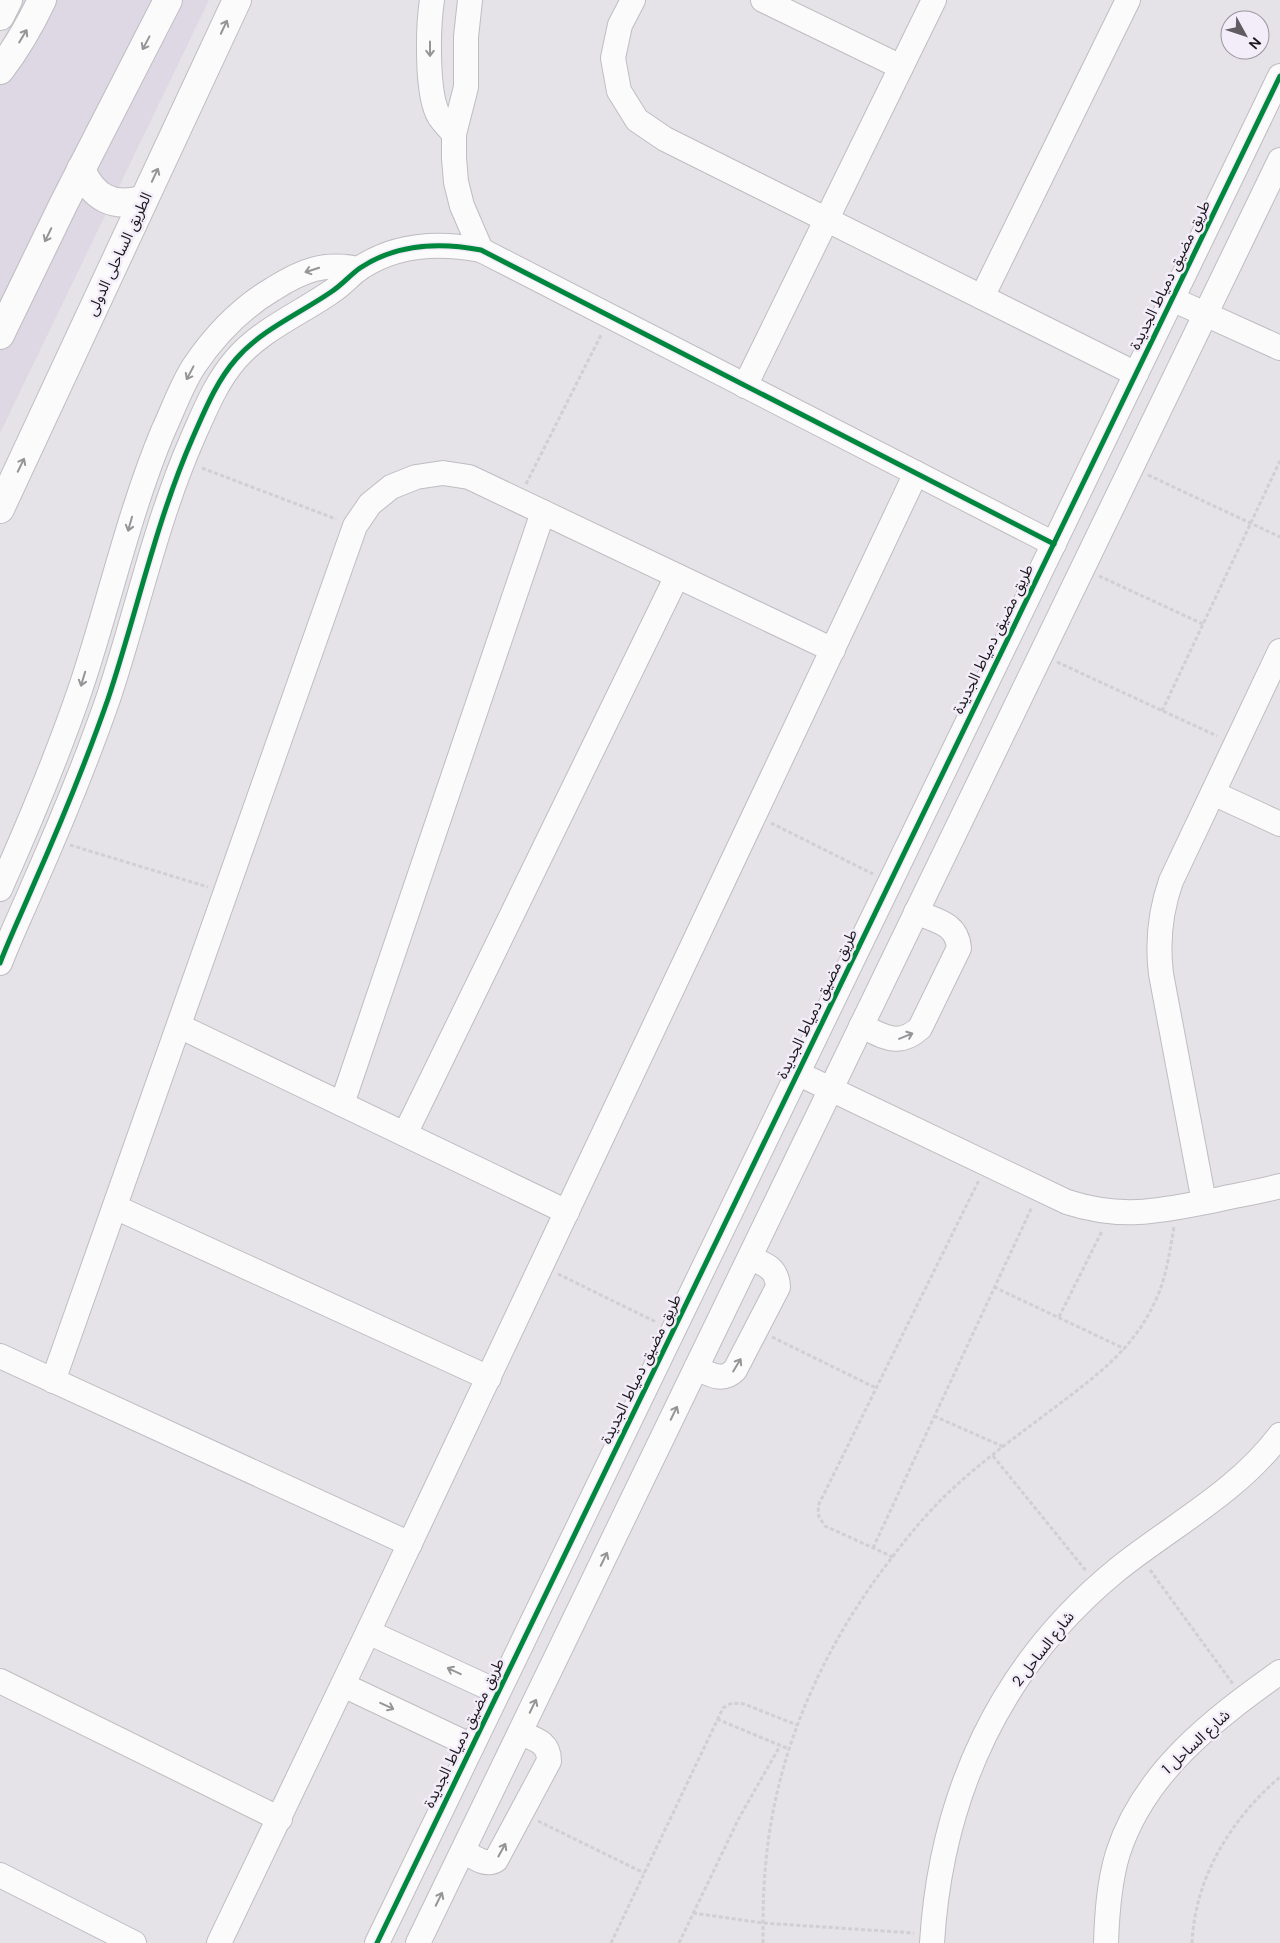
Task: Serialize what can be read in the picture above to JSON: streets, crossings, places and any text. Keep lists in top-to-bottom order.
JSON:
{
  "streets": {
    "main road": ["الطريق الساحلى الدولى"],
    "street": ["طريق مضيق دمياط الجديدة", "شارع الساحل 2", "شارع الساحل 1"]
  },
  "north": "bottom right"
}
